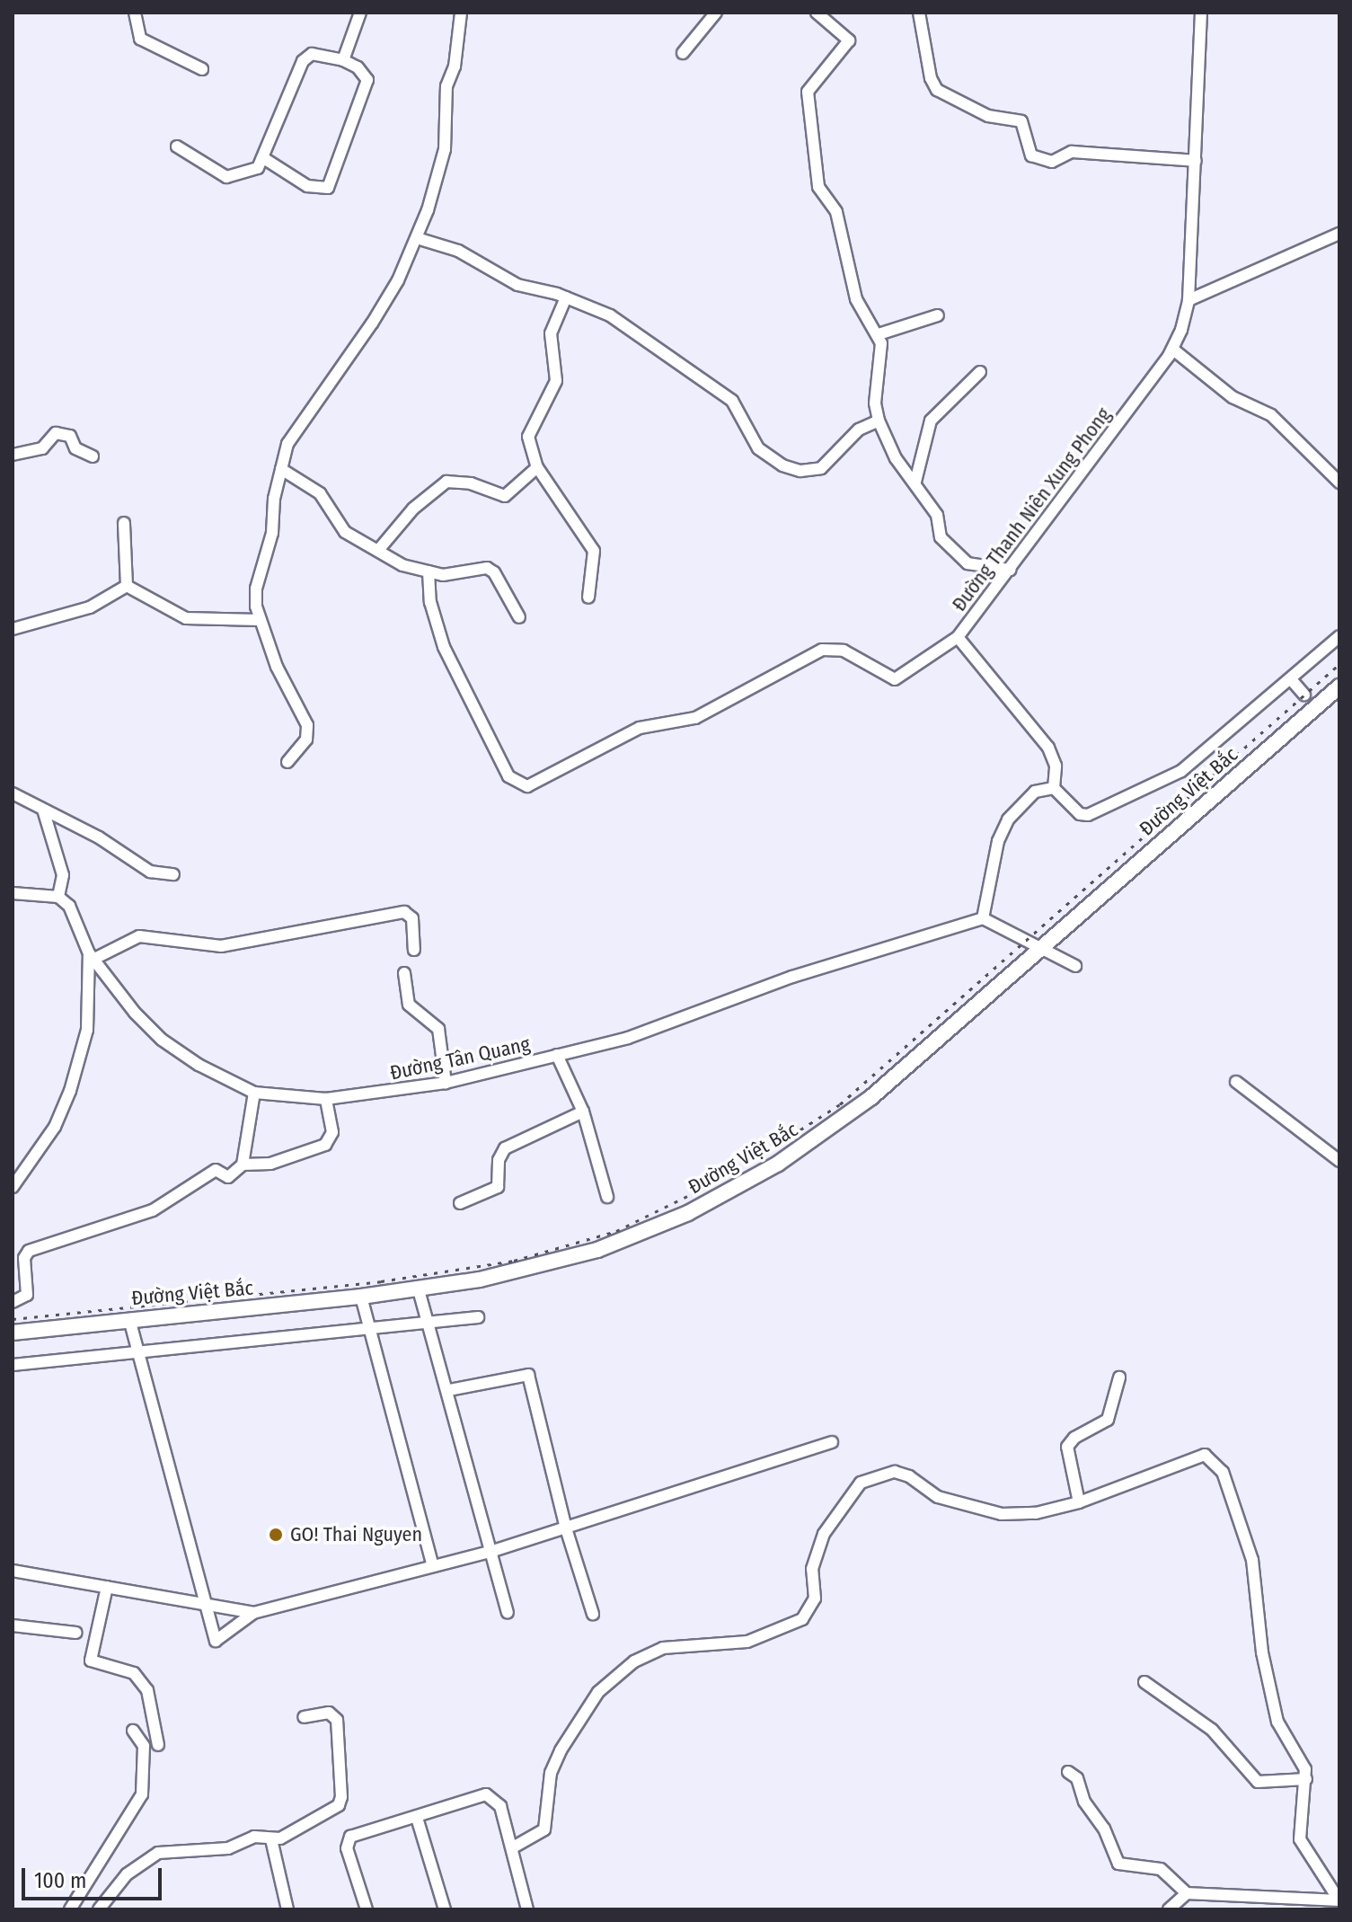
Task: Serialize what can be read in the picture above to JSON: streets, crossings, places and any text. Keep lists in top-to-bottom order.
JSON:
{
  "streets": {
    "main road": ["Đường Việt Bắc"],
    "street": ["Đường Thanh Niên Xung Phong", "Đường Tân Quang"]
  },
  "places": ["GO! Thai Nguyen"],
  "scale_bar": "100 m"
}
